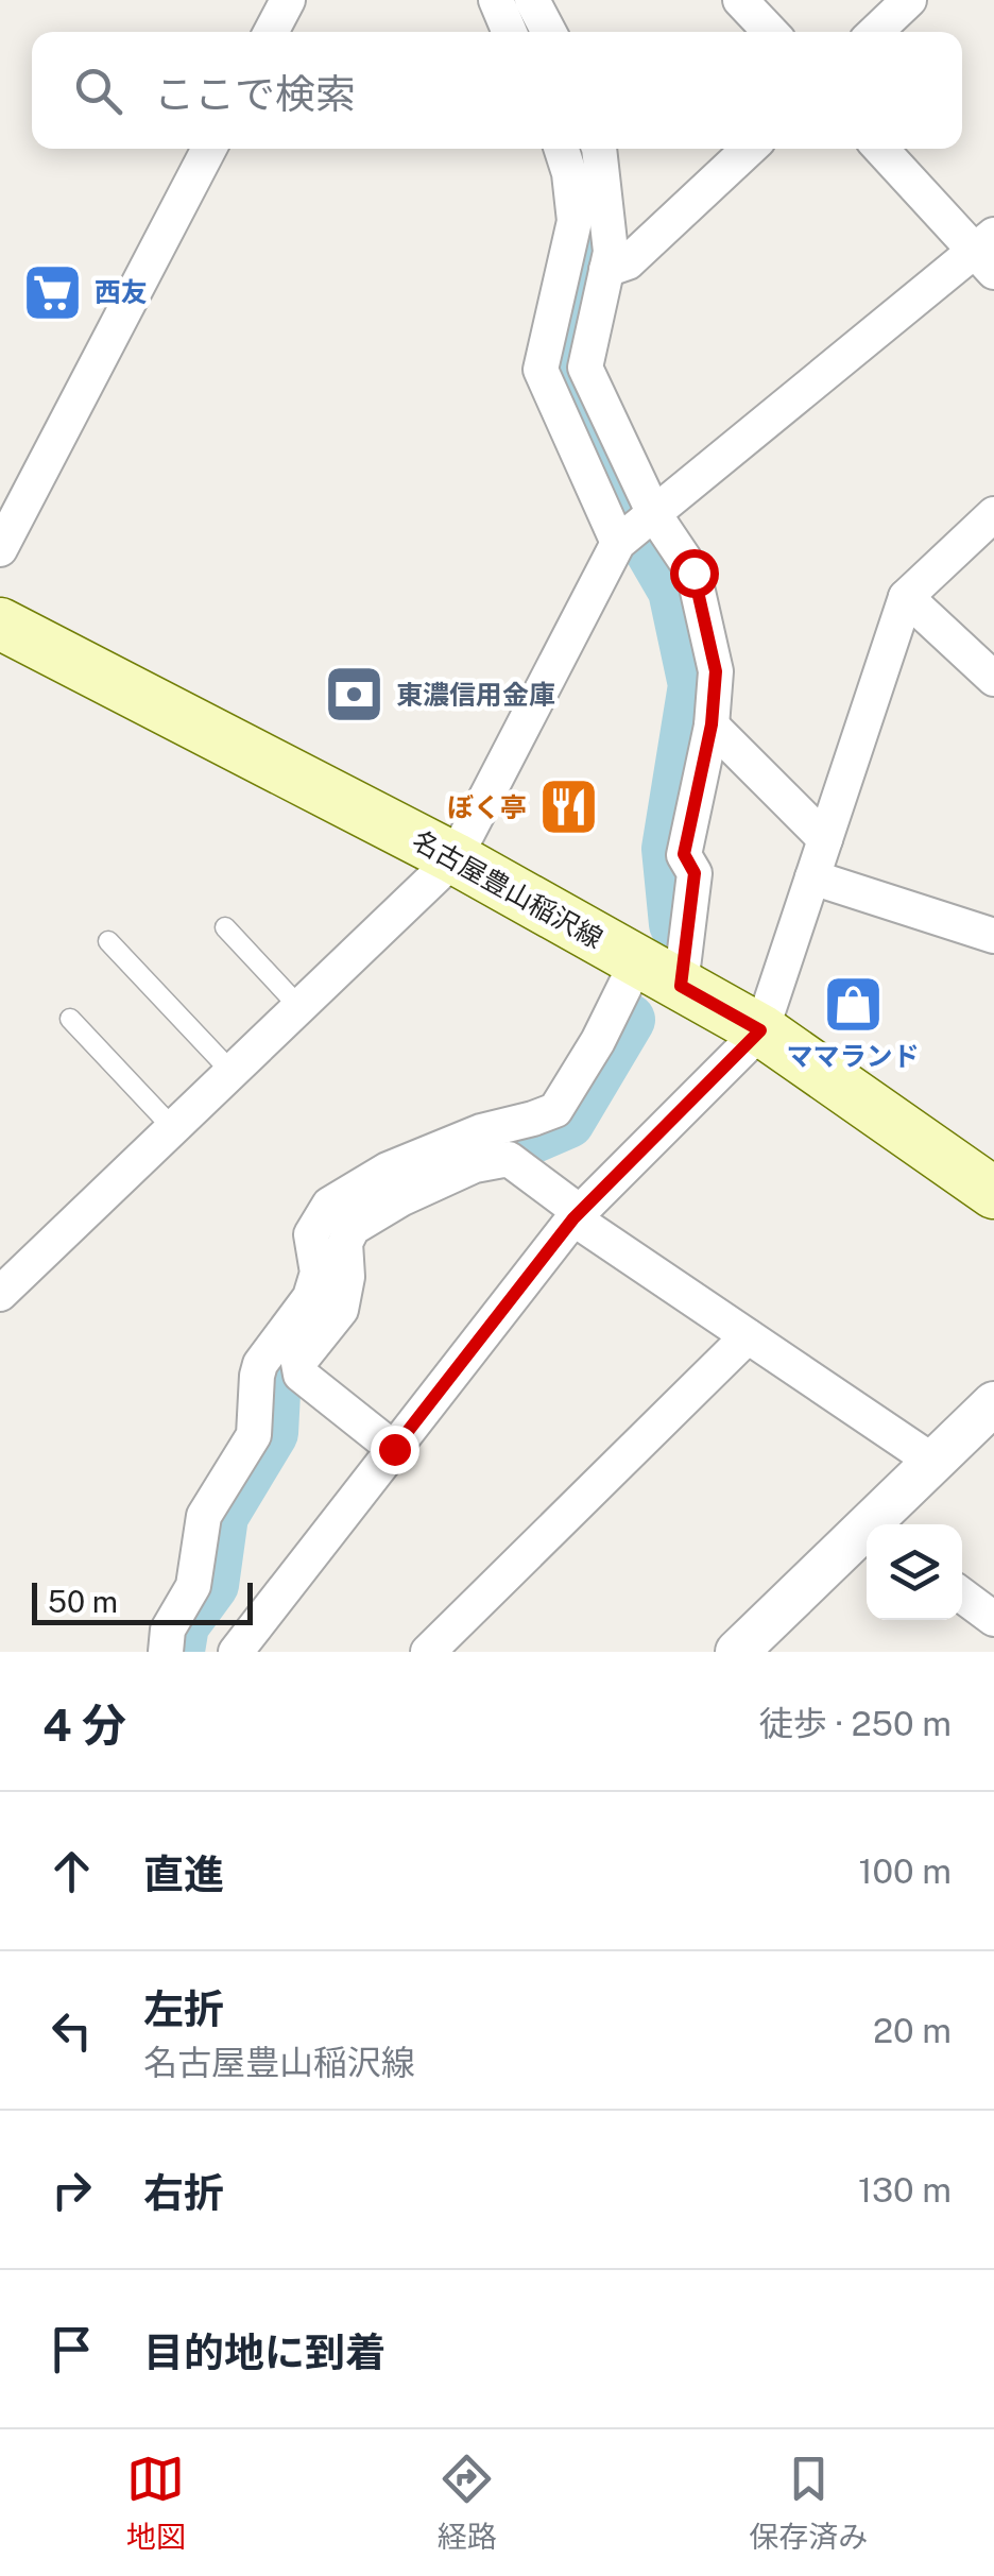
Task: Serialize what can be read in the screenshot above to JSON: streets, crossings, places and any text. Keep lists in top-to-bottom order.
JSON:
{
  "streets": {
    "main road": ["名古屋豊山稲沢線"]
  },
  "places": {
    "supermarket": ["西友"],
    "bank": ["東濃信用金庫"],
    "restaurant": ["ぼく亭"],
    "shop": ["ママランド"]
  },
  "scale_bar": "50 m",
  "page": {
    "search": "ここで検索",
    "scale": "50 m",
    "heading": ["4 分", "徒歩 · 250 m"],
    "list": [
      ["直進", "100 m"],
      ["左折", "名古屋豊山稲沢線", "20 m"],
      ["右折", "130 m"],
      "目的地に到着"
    ],
    "nav": ["地図", "経路", "保存済み"]
  }
}
